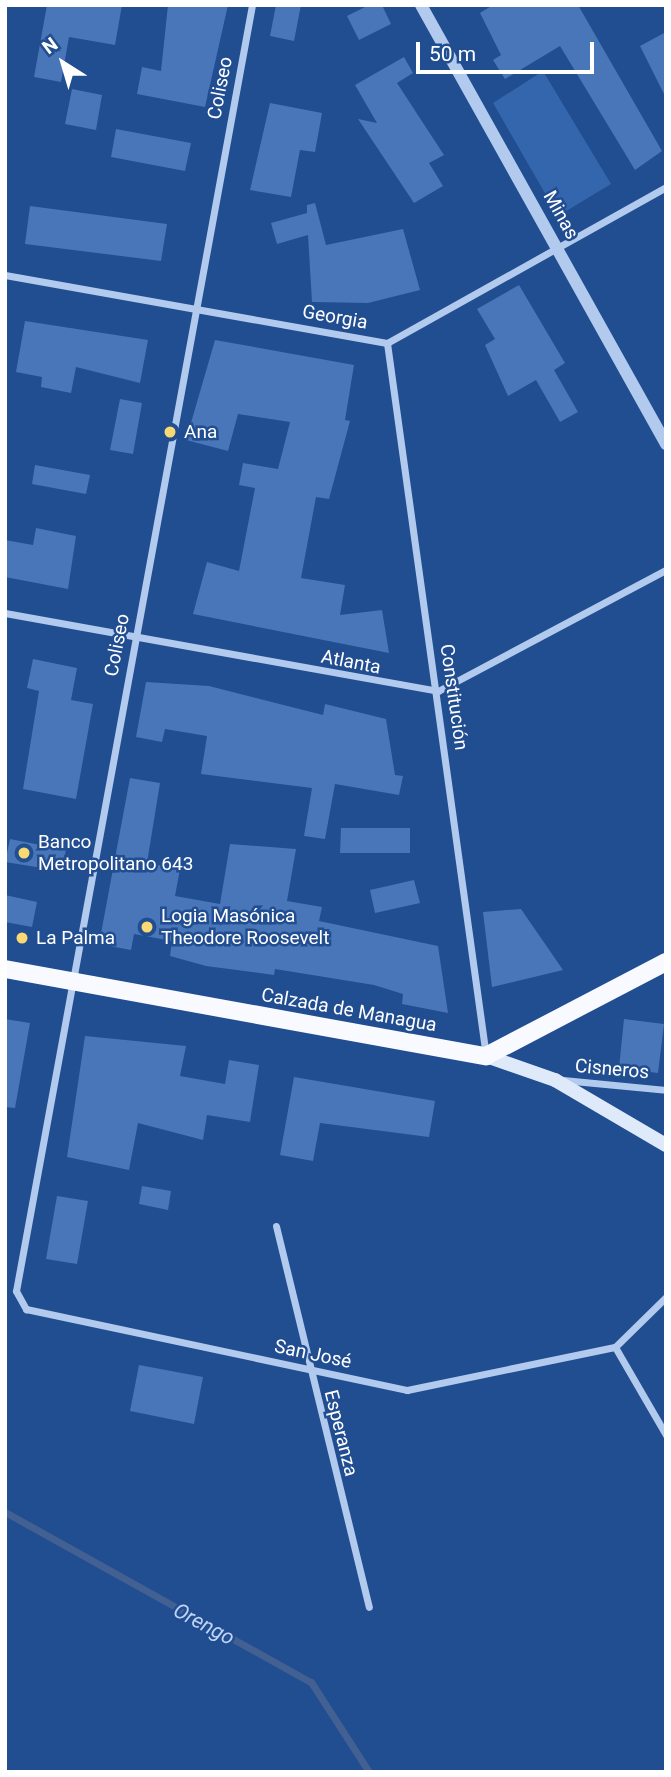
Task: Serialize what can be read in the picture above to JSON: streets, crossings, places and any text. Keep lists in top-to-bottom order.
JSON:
{
  "streets": {
    "main road": ["Calzada de Managua"],
    "street": [
      "Coliseo",
      "Minas",
      "Georgia",
      "Atlanta",
      "Constitución",
      "Cisneros",
      "San José",
      "Esperanza"
    ]
  },
  "crossings": [
    ["Coliseo", "Georgia"],
    ["Coliseo", "Atlanta"],
    ["Coliseo", "Calzada de Managua"],
    ["Coliseo", "San José"],
    ["Minas", "Georgia"],
    ["Georgia", "Constitución"],
    ["Atlanta", "Constitución"],
    ["Constitución", "Calzada de Managua"],
    ["San José", "Esperanza"]
  ],
  "water": ["Orengo"],
  "places": [
    "Ana",
    "Banco Metropolitano 643",
    "Logia Masónica Theodore Roosevelt",
    "La Palma"
  ],
  "scale_bar": "50 m",
  "north": "top left"
}
